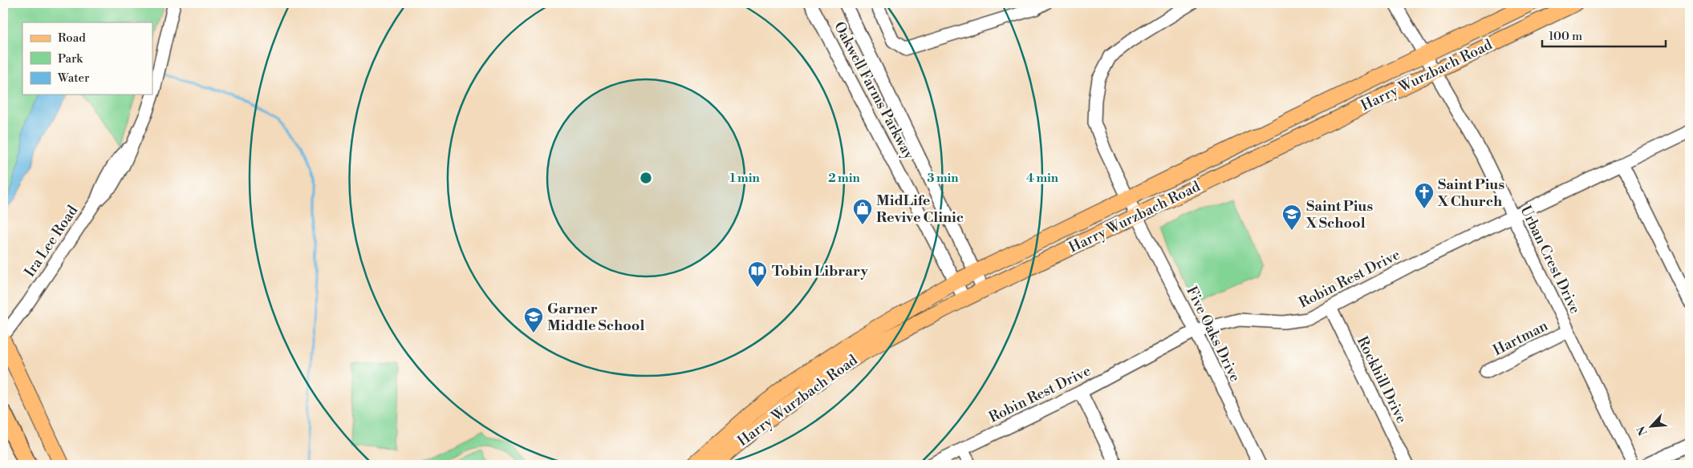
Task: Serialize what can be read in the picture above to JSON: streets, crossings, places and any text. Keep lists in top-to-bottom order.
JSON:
{
  "streets": {
    "main road": ["Harry Wurzbach Road"],
    "street": [
      "Oakwell Farms Parkway",
      "Ira Lee Road",
      "Urban Crest Drive",
      "Robin Rest Drive",
      "Five Oaks Drive",
      "Hartman",
      "Rockhill Drive"
    ]
  },
  "crossings": [
    ["Harry Wurzbach Road", "Oakwell Farms Parkway"],
    ["Harry Wurzbach Road", "Urban Crest Drive"],
    ["Harry Wurzbach Road", "Five Oaks Drive"],
    ["Urban Crest Drive", "Robin Rest Drive"],
    ["Urban Crest Drive", "Hartman"],
    ["Robin Rest Drive", "Five Oaks Drive"],
    ["Robin Rest Drive", "Rockhill Drive"]
  ],
  "places": {
    "church": ["Saint Pius X Church"],
    "shop": ["MidLife Revive Clinic"],
    "school or university": ["Saint Pius X School", "Garner Middle School"],
    "library": ["Tobin Library"]
  },
  "legend": ["Road", "Park", "Water"],
  "scale_bar": "100 m",
  "north": "bottom left",
  "rings": [
    "1 min",
    "2 min",
    "3 min",
    "4 min"
  ]
}
